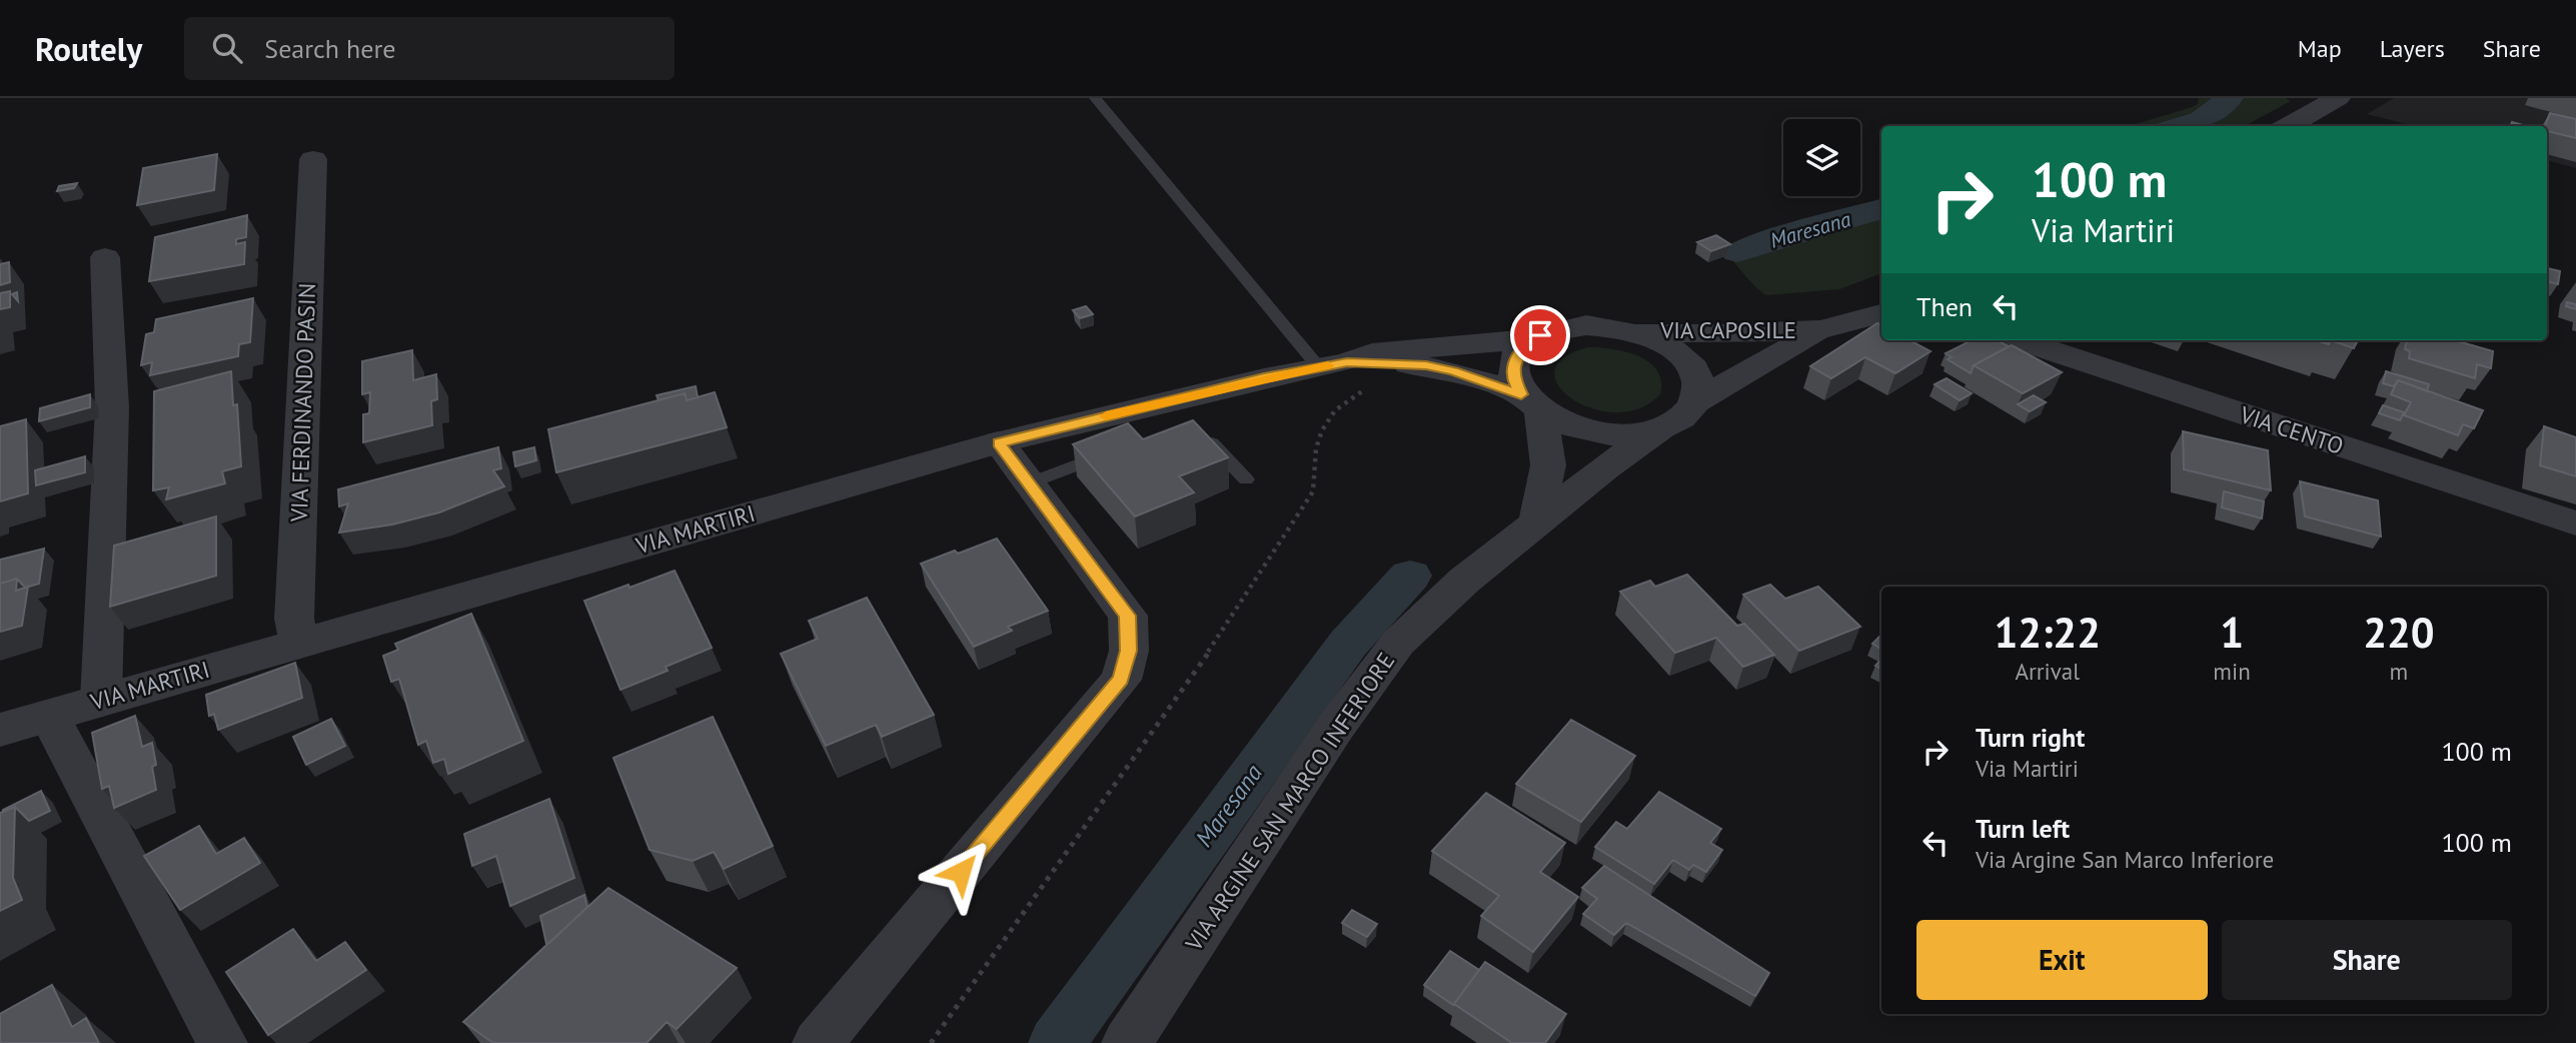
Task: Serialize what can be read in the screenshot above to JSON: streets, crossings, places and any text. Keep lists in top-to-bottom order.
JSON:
{
  "streets": {
    "street": [
      "VIA CAPOSILE",
      "VIA FERDINANDO PASIN",
      "VIA CENTO",
      "VIA MARTIRI",
      "VIA ARGINE SAN MARCO INFERIORE"
    ]
  },
  "crossings": [
    ["VIA CAPOSILE", "VIA MARTIRI"],
    ["VIA CAPOSILE", "VIA ARGINE SAN MARCO INFERIORE"],
    ["VIA FERDINANDO PASIN", "VIA MARTIRI"],
    ["VIA MARTIRI", "VIA ARGINE SAN MARCO INFERIORE"]
  ],
  "water": ["Maresana"],
  "page": {
    "header": "Routely",
    "search": "Search here",
    "nav": ["Map", "Layers", "Share"],
    "turn": ["100 m", "Via Martiri"],
    "then": "Then",
    "eta": [
      "12:22",
      "Arrival",
      "1",
      "min",
      "220",
      "m"
    ],
    "list": [
      {
        "name": "Turn right",
        "note": "Via Martiri",
        "value": "100 m"
      },
      {
        "name": "Turn left",
        "note": "Via Argine San Marco Inferiore",
        "value": "100 m"
      }
    ],
    "buttons": ["Exit", "Share"]
  }
}
